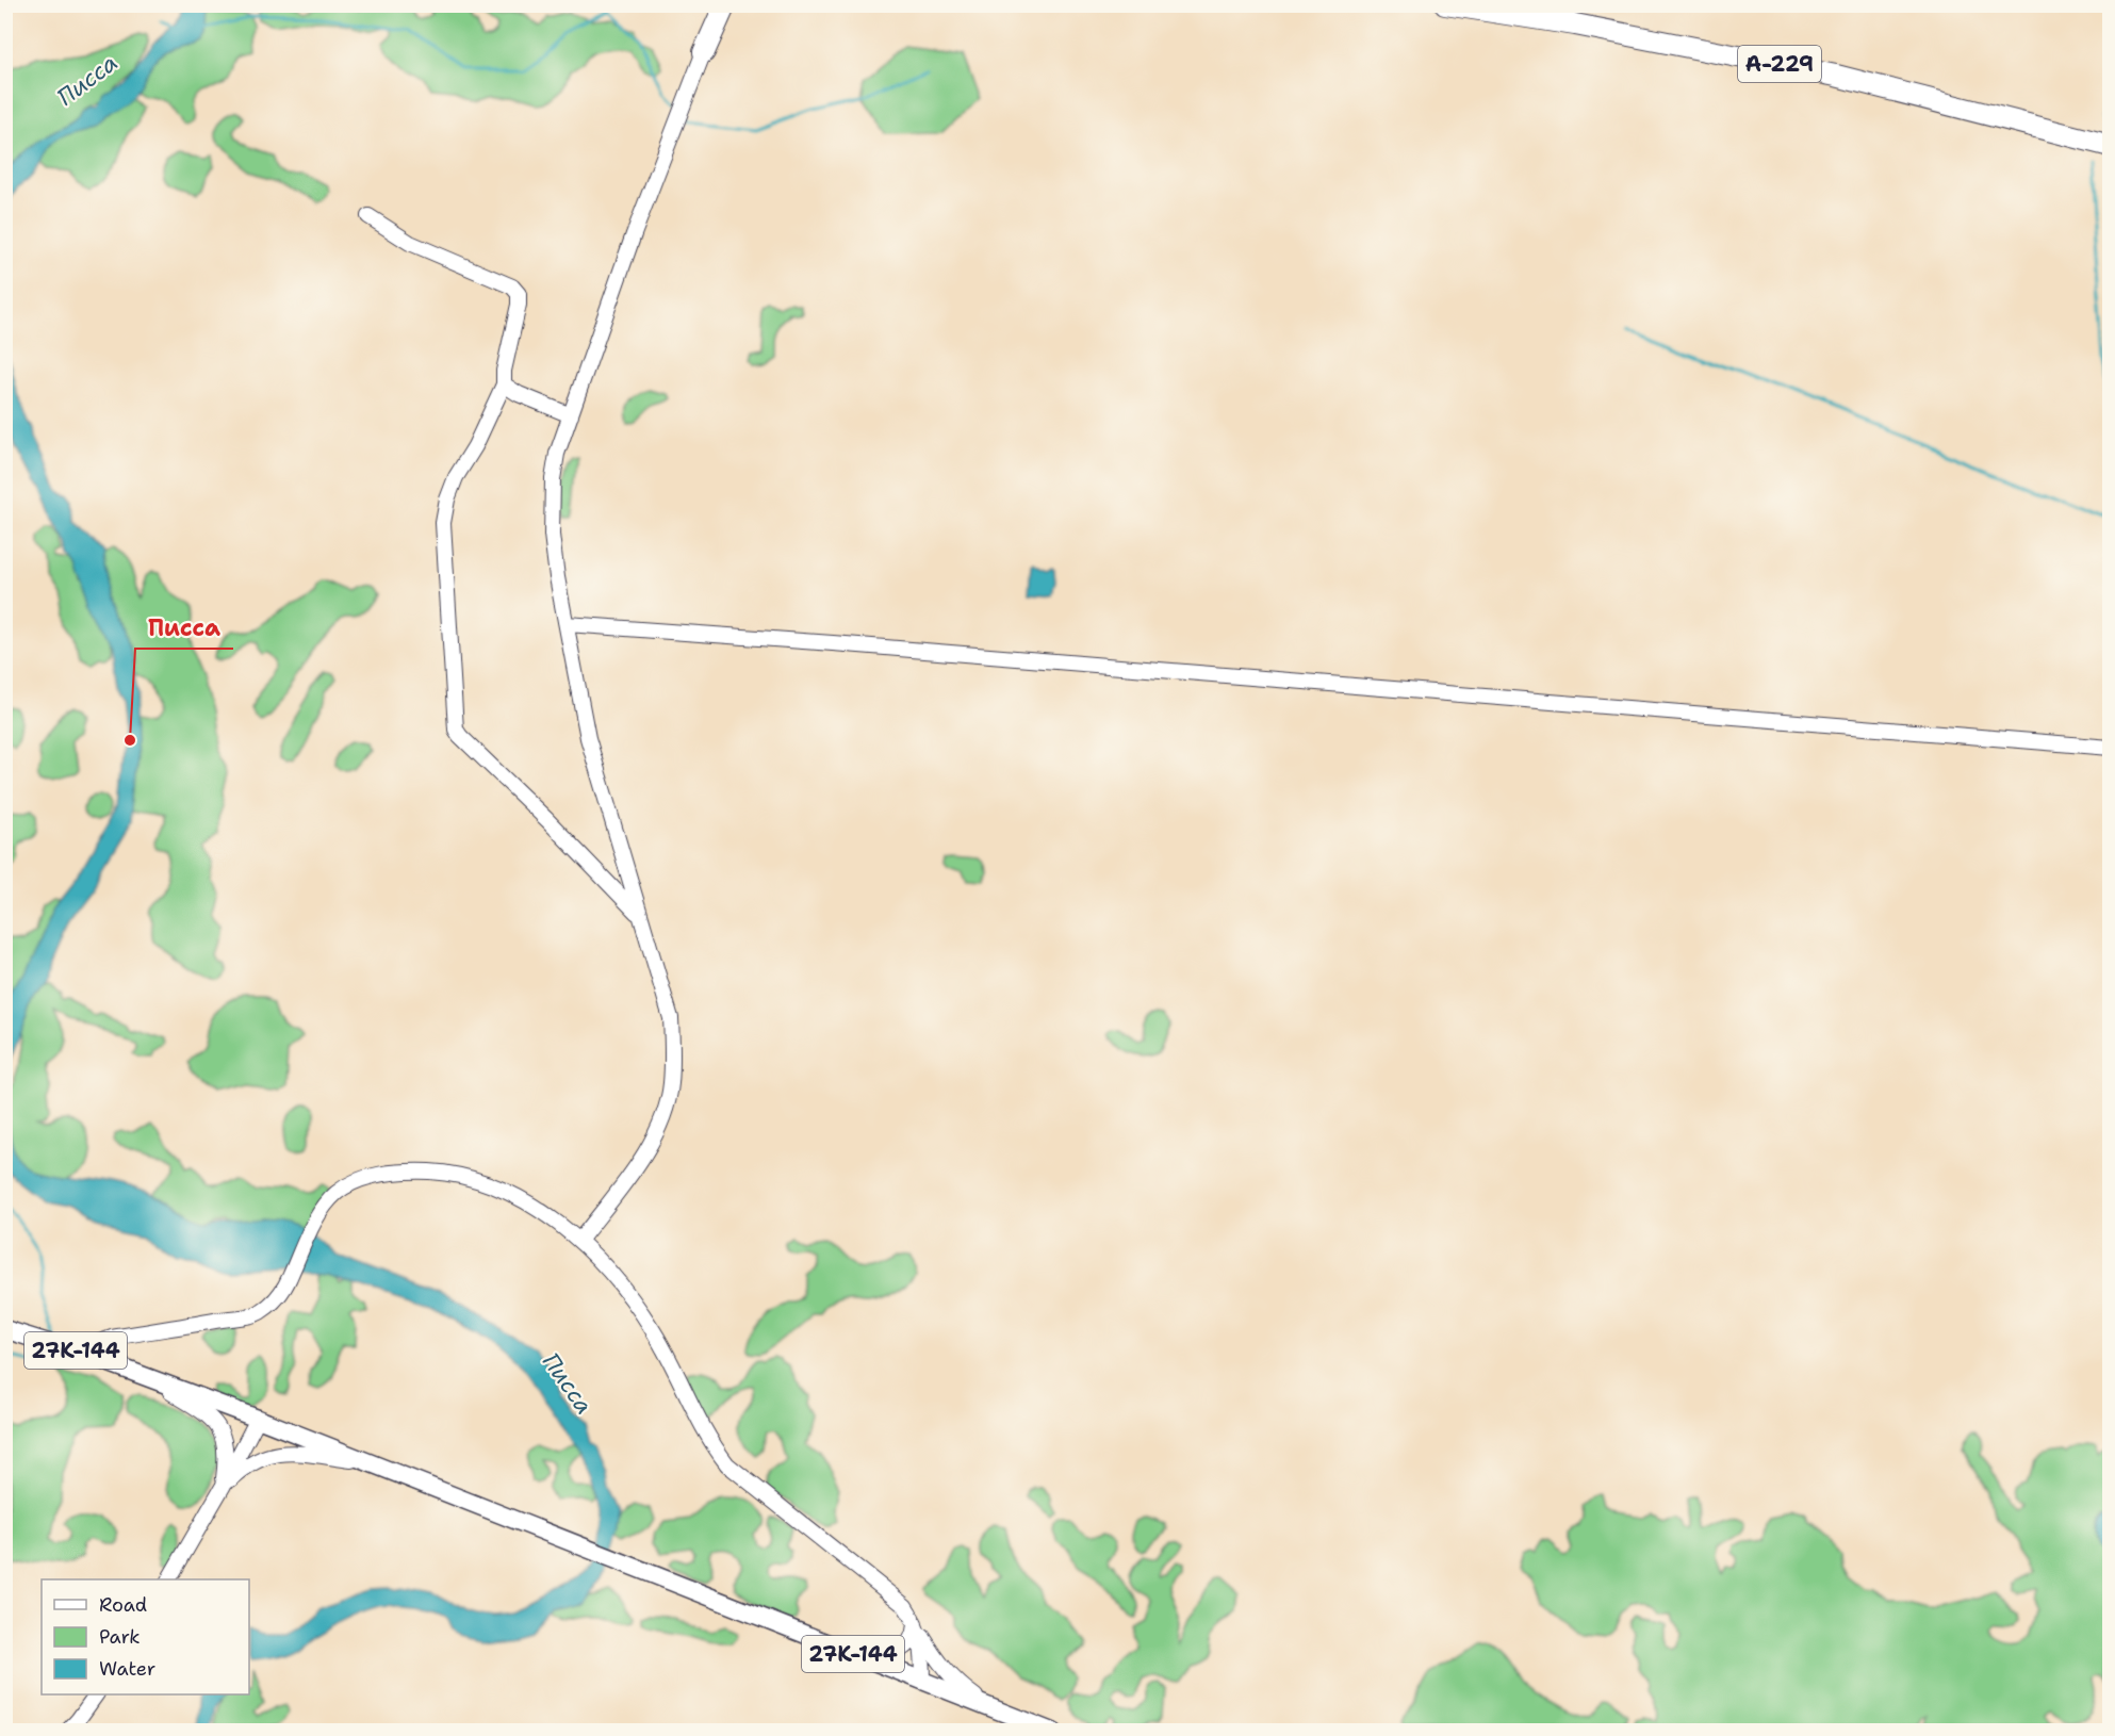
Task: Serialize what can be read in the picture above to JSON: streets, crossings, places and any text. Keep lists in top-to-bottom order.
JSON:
{
  "streets": {
    "highway": ["А-229"],
    "main road": ["27К-144"]
  },
  "water": ["Писса"],
  "places": ["Писса"],
  "legend": ["Road", "Park", "Water"]
}
